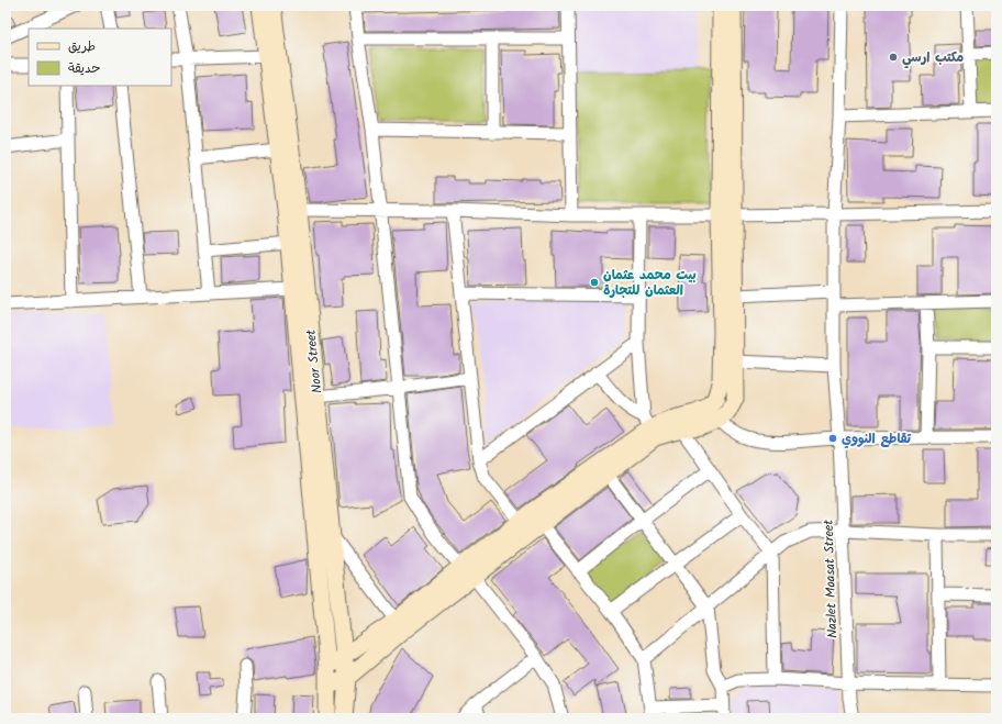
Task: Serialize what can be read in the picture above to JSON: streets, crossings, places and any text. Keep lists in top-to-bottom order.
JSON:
{
  "streets": {
    "street": ["Noor Street", "Nazlet Moasat Street"]
  },
  "places": ["مكتب ارسي", "بيت محمد عثمان العثمان للتجارة", "تقاطع النووي"],
  "legend": ["طريق", "حديقة"]
}
